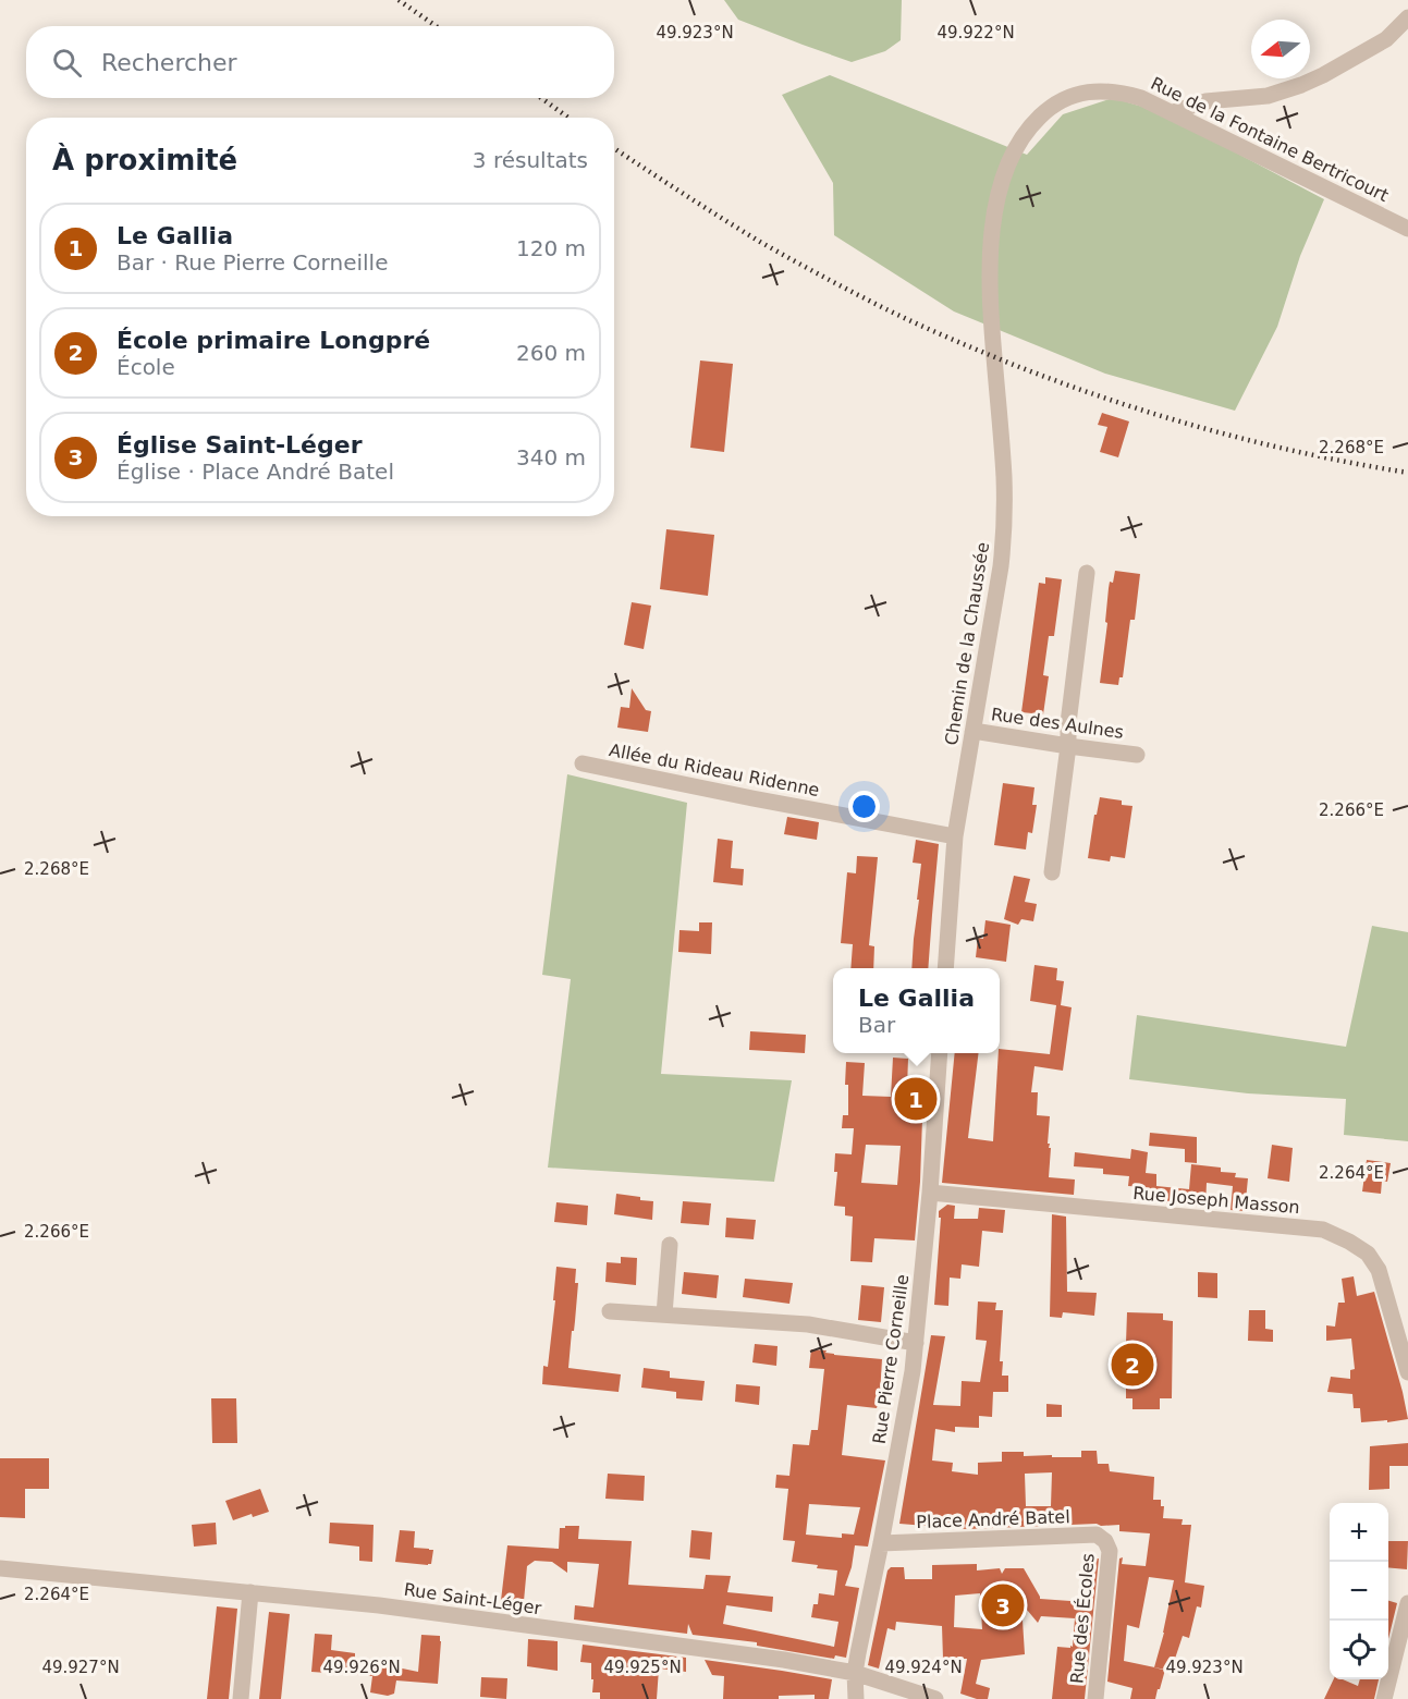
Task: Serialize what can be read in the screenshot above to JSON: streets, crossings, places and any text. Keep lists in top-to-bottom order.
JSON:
{
  "streets": {
    "street": [
      "Rue de la Fontaine Bertricourt",
      "Chemin de la Chaussée",
      "Rue des Aulnes",
      "Allée du Rideau Ridenne",
      "Rue Joseph Masson",
      "Rue Pierre Corneille",
      "Place André Batel",
      "Rue Saint-Léger",
      "Rue des Écoles"
    ]
  },
  "crossings": [
    ["Rue de la Fontaine Bertricourt", "Chemin de la Chaussée"],
    ["Chemin de la Chaussée", "Rue des Aulnes"],
    ["Chemin de la Chaussée", "Allée du Rideau Ridenne"],
    ["Rue Joseph Masson", "Rue Pierre Corneille"],
    ["Rue Pierre Corneille", "Place André Batel"],
    ["Rue Pierre Corneille", "Rue Saint-Léger"],
    ["Place André Batel", "Rue des Écoles"]
  ],
  "north": "left",
  "page": {
    "search": "Rechercher",
    "heading": ["À proximité", "3 résultats"],
    "list": [
      {
        "mark": "1",
        "name": "Le Gallia",
        "note": "Bar · Rue Pierre Corneille",
        "value": "120 m"
      },
      {
        "mark": "2",
        "name": "École primaire Longpré",
        "note": "École",
        "value": "260 m"
      },
      {
        "mark": "3",
        "name": "Église Saint-Léger",
        "note": "Église · Place André Batel",
        "value": "340 m"
      }
    ],
    "popup": ["Le Gallia", "Bar"],
    "pins": ["1", "2", "3"],
    "map_buttons": ["+", "−"]
  },
  "coordinates": [
    "49.923°N",
    "49.922°N",
    "2.268°E",
    "2.266°E",
    "2.264°E",
    "49.927°N",
    "49.926°N",
    "49.925°N",
    "49.924°N"
  ]
}
